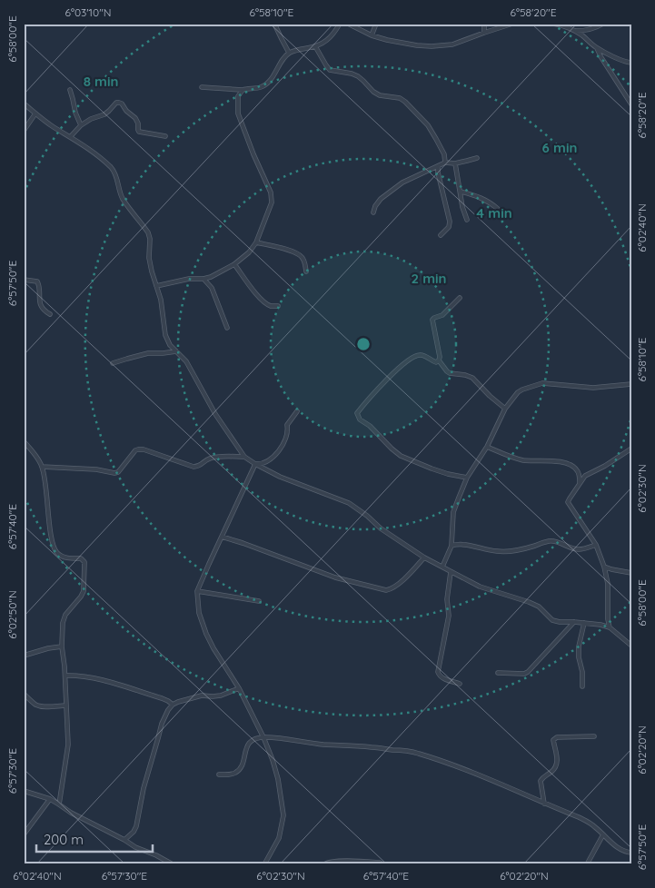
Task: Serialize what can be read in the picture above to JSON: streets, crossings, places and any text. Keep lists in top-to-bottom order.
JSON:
{
  "scale_bar": "200 m",
  "coordinates": [
    "6°03'10\"N",
    "6°58'10\"E",
    "6°58'20\"E",
    "6°58'00\"E",
    "6°02'40\"N",
    "6°57'50\"E",
    "6°02'30\"N",
    "6°57'40\"E",
    "6°02'50\"N",
    "6°02'20\"N",
    "6°57'30\"E"
  ],
  "rings": [
    "8 min",
    "6 min",
    "4 min",
    "2 min"
  ]
}
